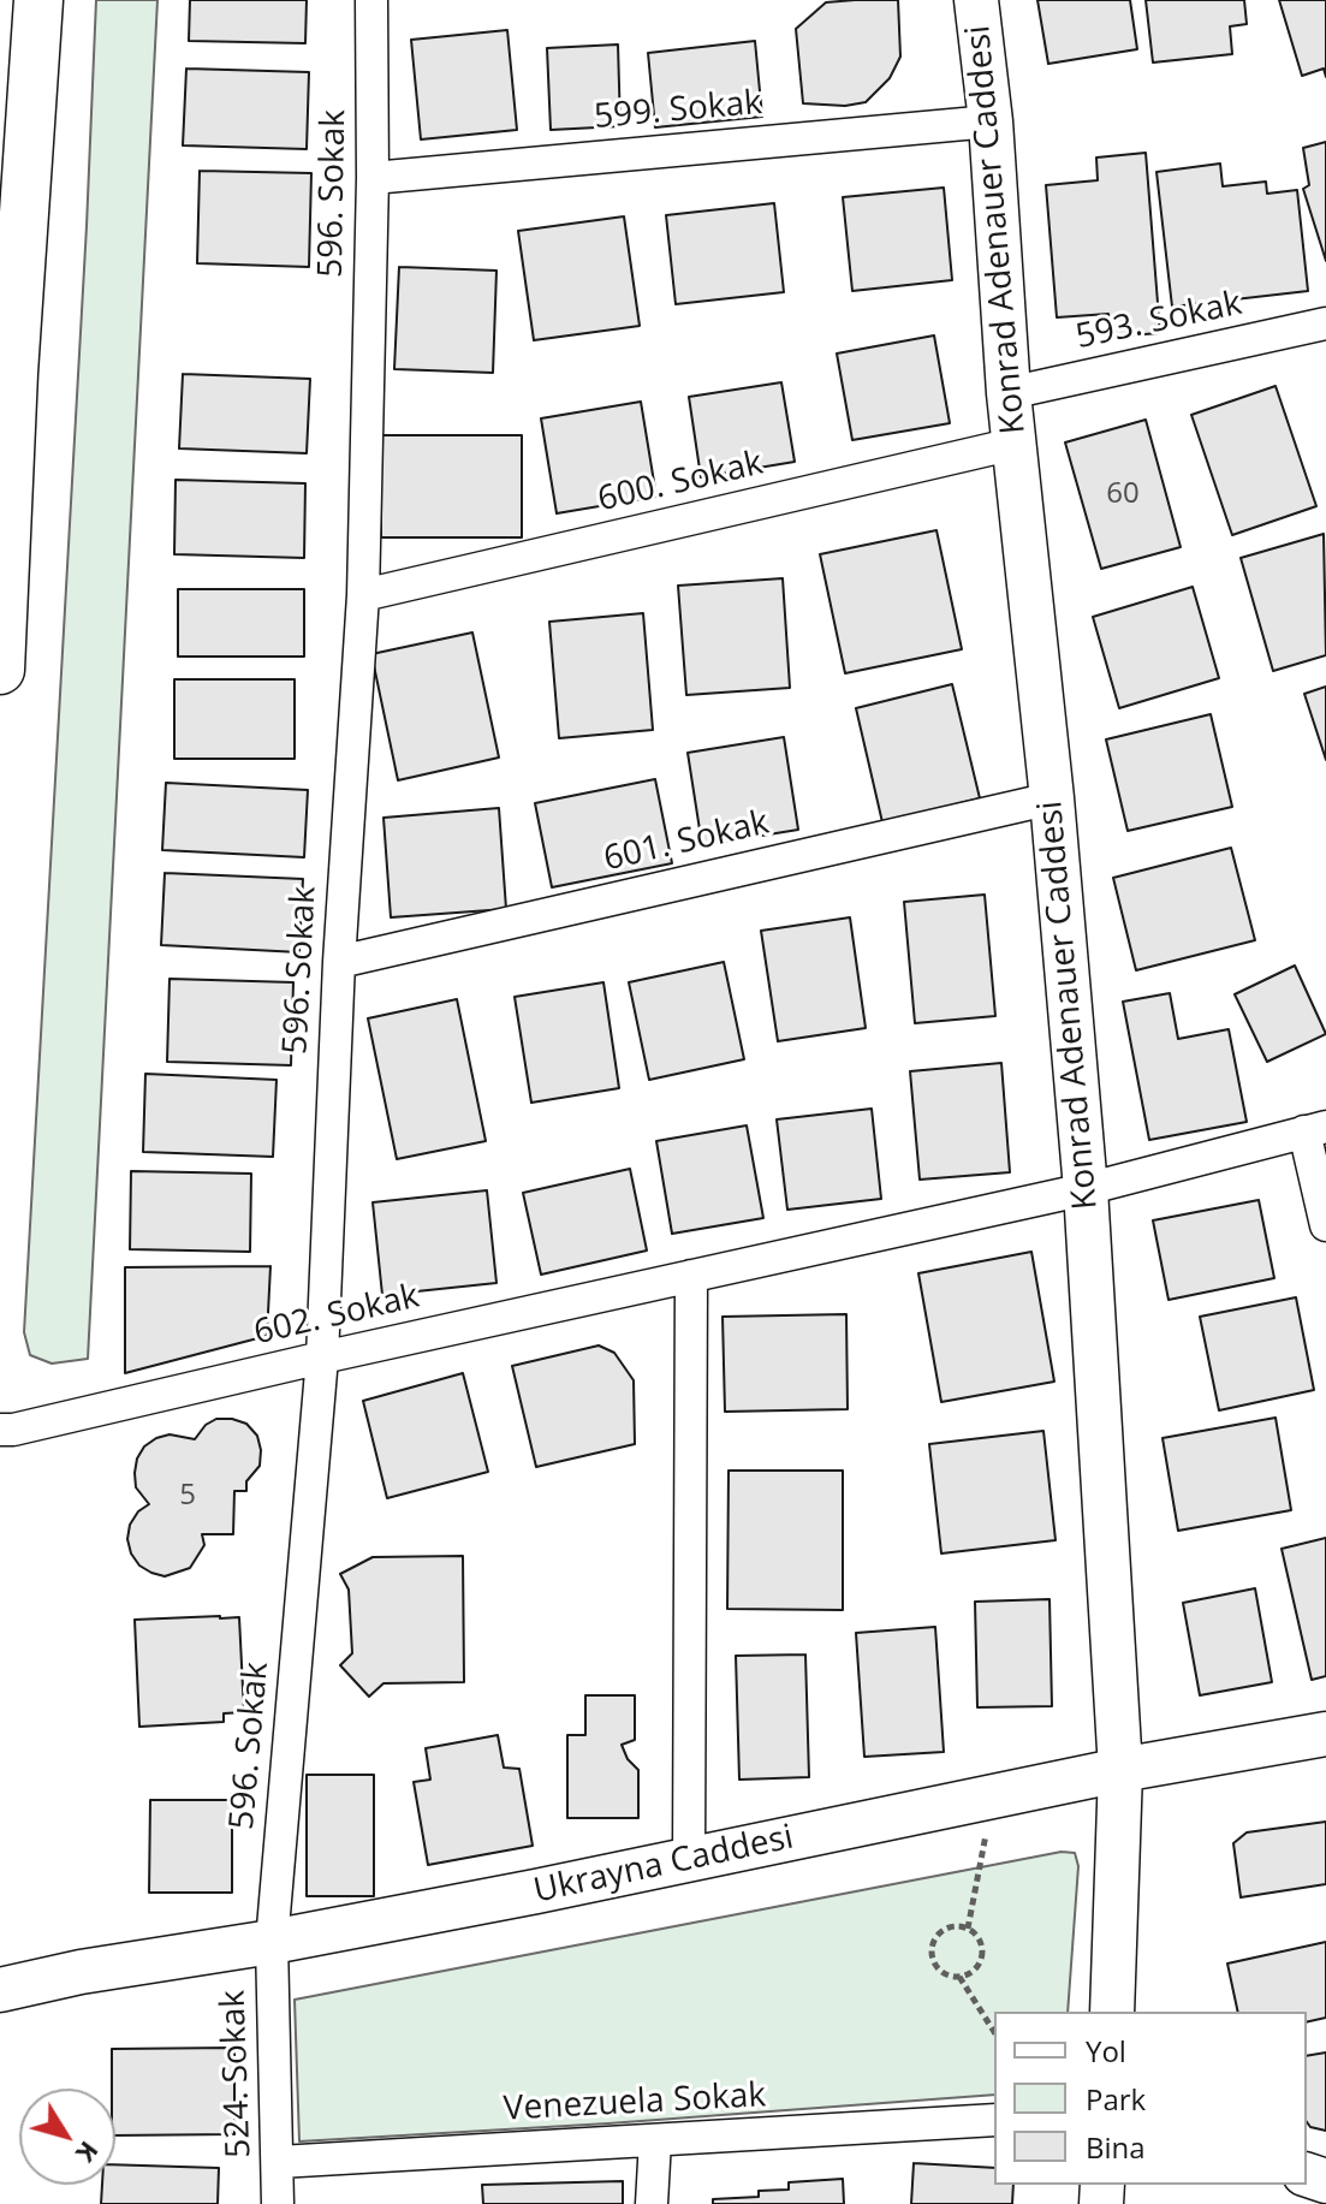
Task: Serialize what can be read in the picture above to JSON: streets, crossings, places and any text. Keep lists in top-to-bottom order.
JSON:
{
  "streets": {
    "main road": ["Konrad Adenauer Caddesi", "Ukrayna Caddesi"],
    "street": [
      "599. Sokak",
      "596. Sokak",
      "593. Sokak",
      "600. Sokak",
      "601. Sokak",
      "602. Sokak",
      "524. Sokak",
      "Venezuela Sokak"
    ]
  },
  "crossings": [
    ["599. Sokak", "596. Sokak"],
    ["599. Sokak", "Konrad Adenauer Caddesi"],
    ["596. Sokak", "600. Sokak"],
    ["596. Sokak", "601. Sokak"],
    ["596. Sokak", "602. Sokak"],
    ["596. Sokak", "Ukrayna Caddesi"],
    ["596. Sokak", "524. Sokak"],
    ["Konrad Adenauer Caddesi", "593. Sokak"],
    ["Konrad Adenauer Caddesi", "600. Sokak"],
    ["Konrad Adenauer Caddesi", "601. Sokak"],
    ["Konrad Adenauer Caddesi", "602. Sokak"],
    ["Konrad Adenauer Caddesi", "Ukrayna Caddesi"],
    ["Ukrayna Caddesi", "524. Sokak"],
    ["524. Sokak", "Venezuela Sokak"]
  ],
  "house_numbers": ["60", "5"],
  "legend": ["Yol", "Park", "Bina"],
  "north": "bottom right"
}
